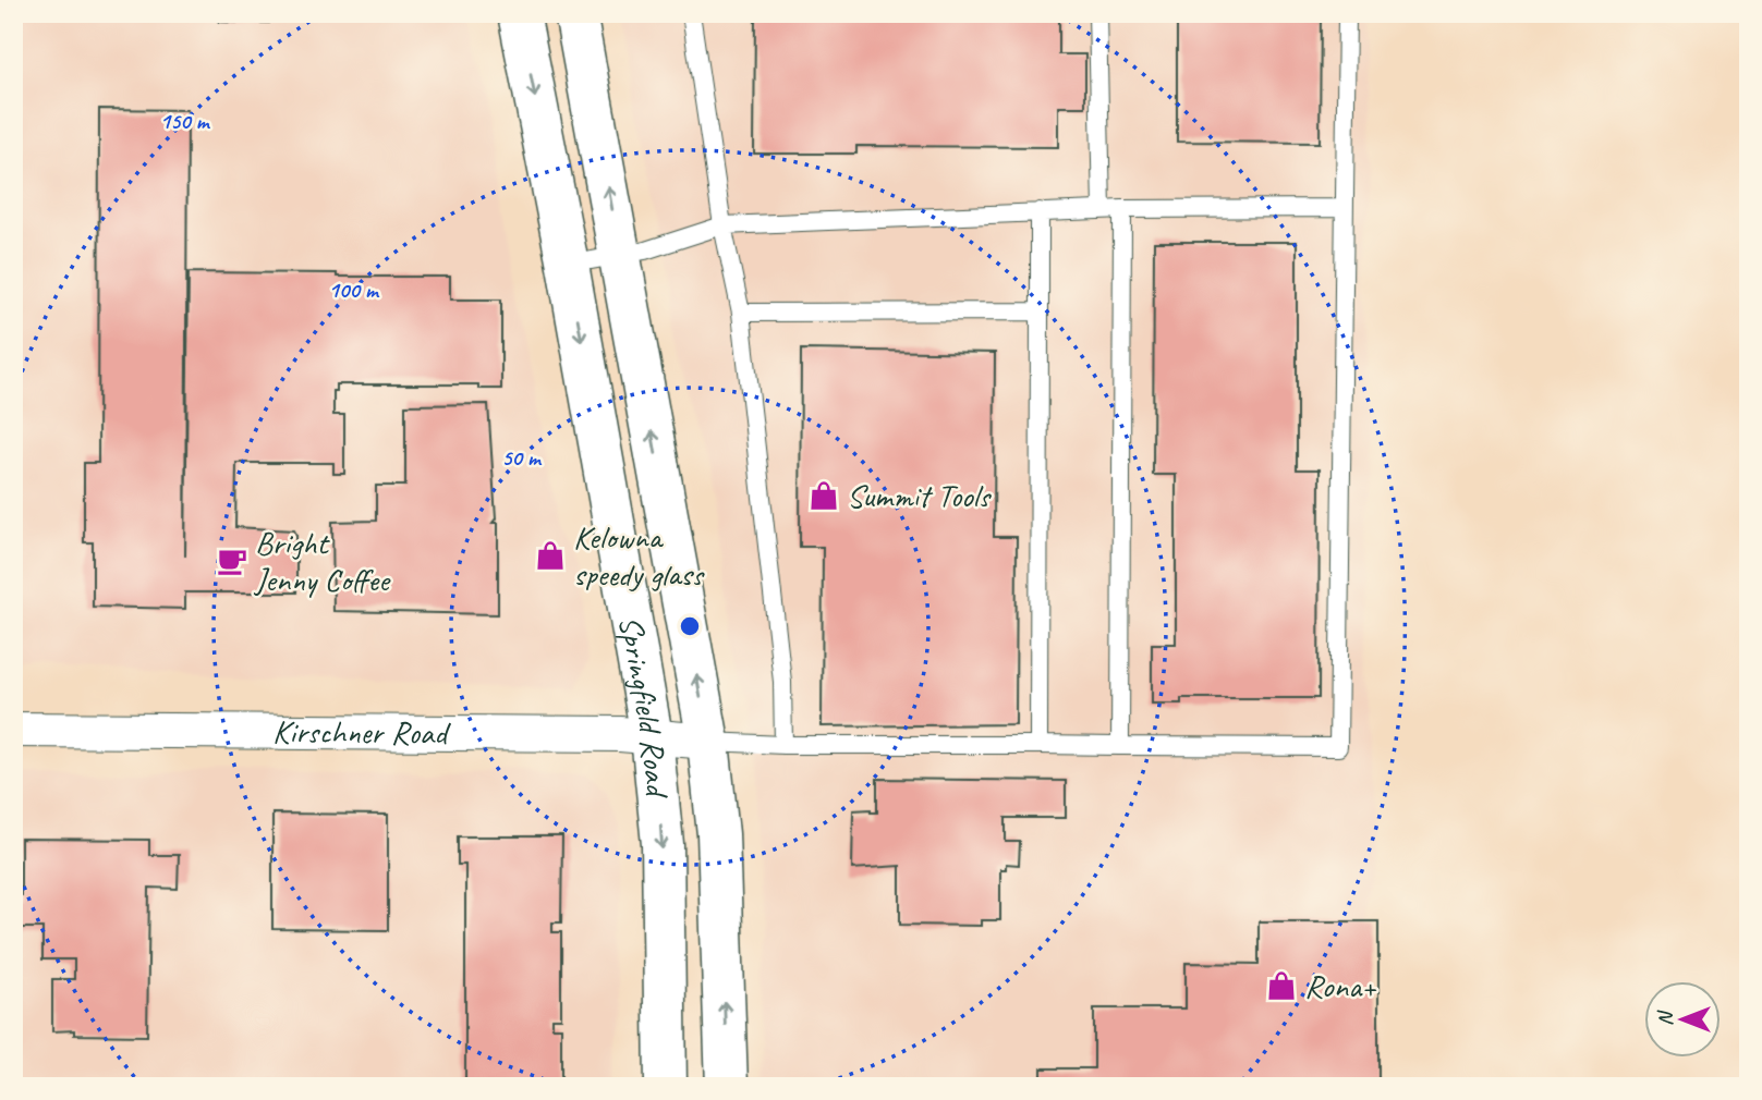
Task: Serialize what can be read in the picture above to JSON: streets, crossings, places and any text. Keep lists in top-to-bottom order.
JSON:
{
  "streets": {
    "main road": ["Springfield Road"],
    "street": ["Kirschner Road"]
  },
  "crossings": [
    ["Springfield Road", "Kirschner Road"]
  ],
  "places": {
    "shop": ["Summit Tools", "Kelowna speedy glass", "Rona+"],
    "cafe": ["Bright Jenny Coffee"]
  },
  "north": "left",
  "rings": ["150 m", "100 m", "50 m"]
}
